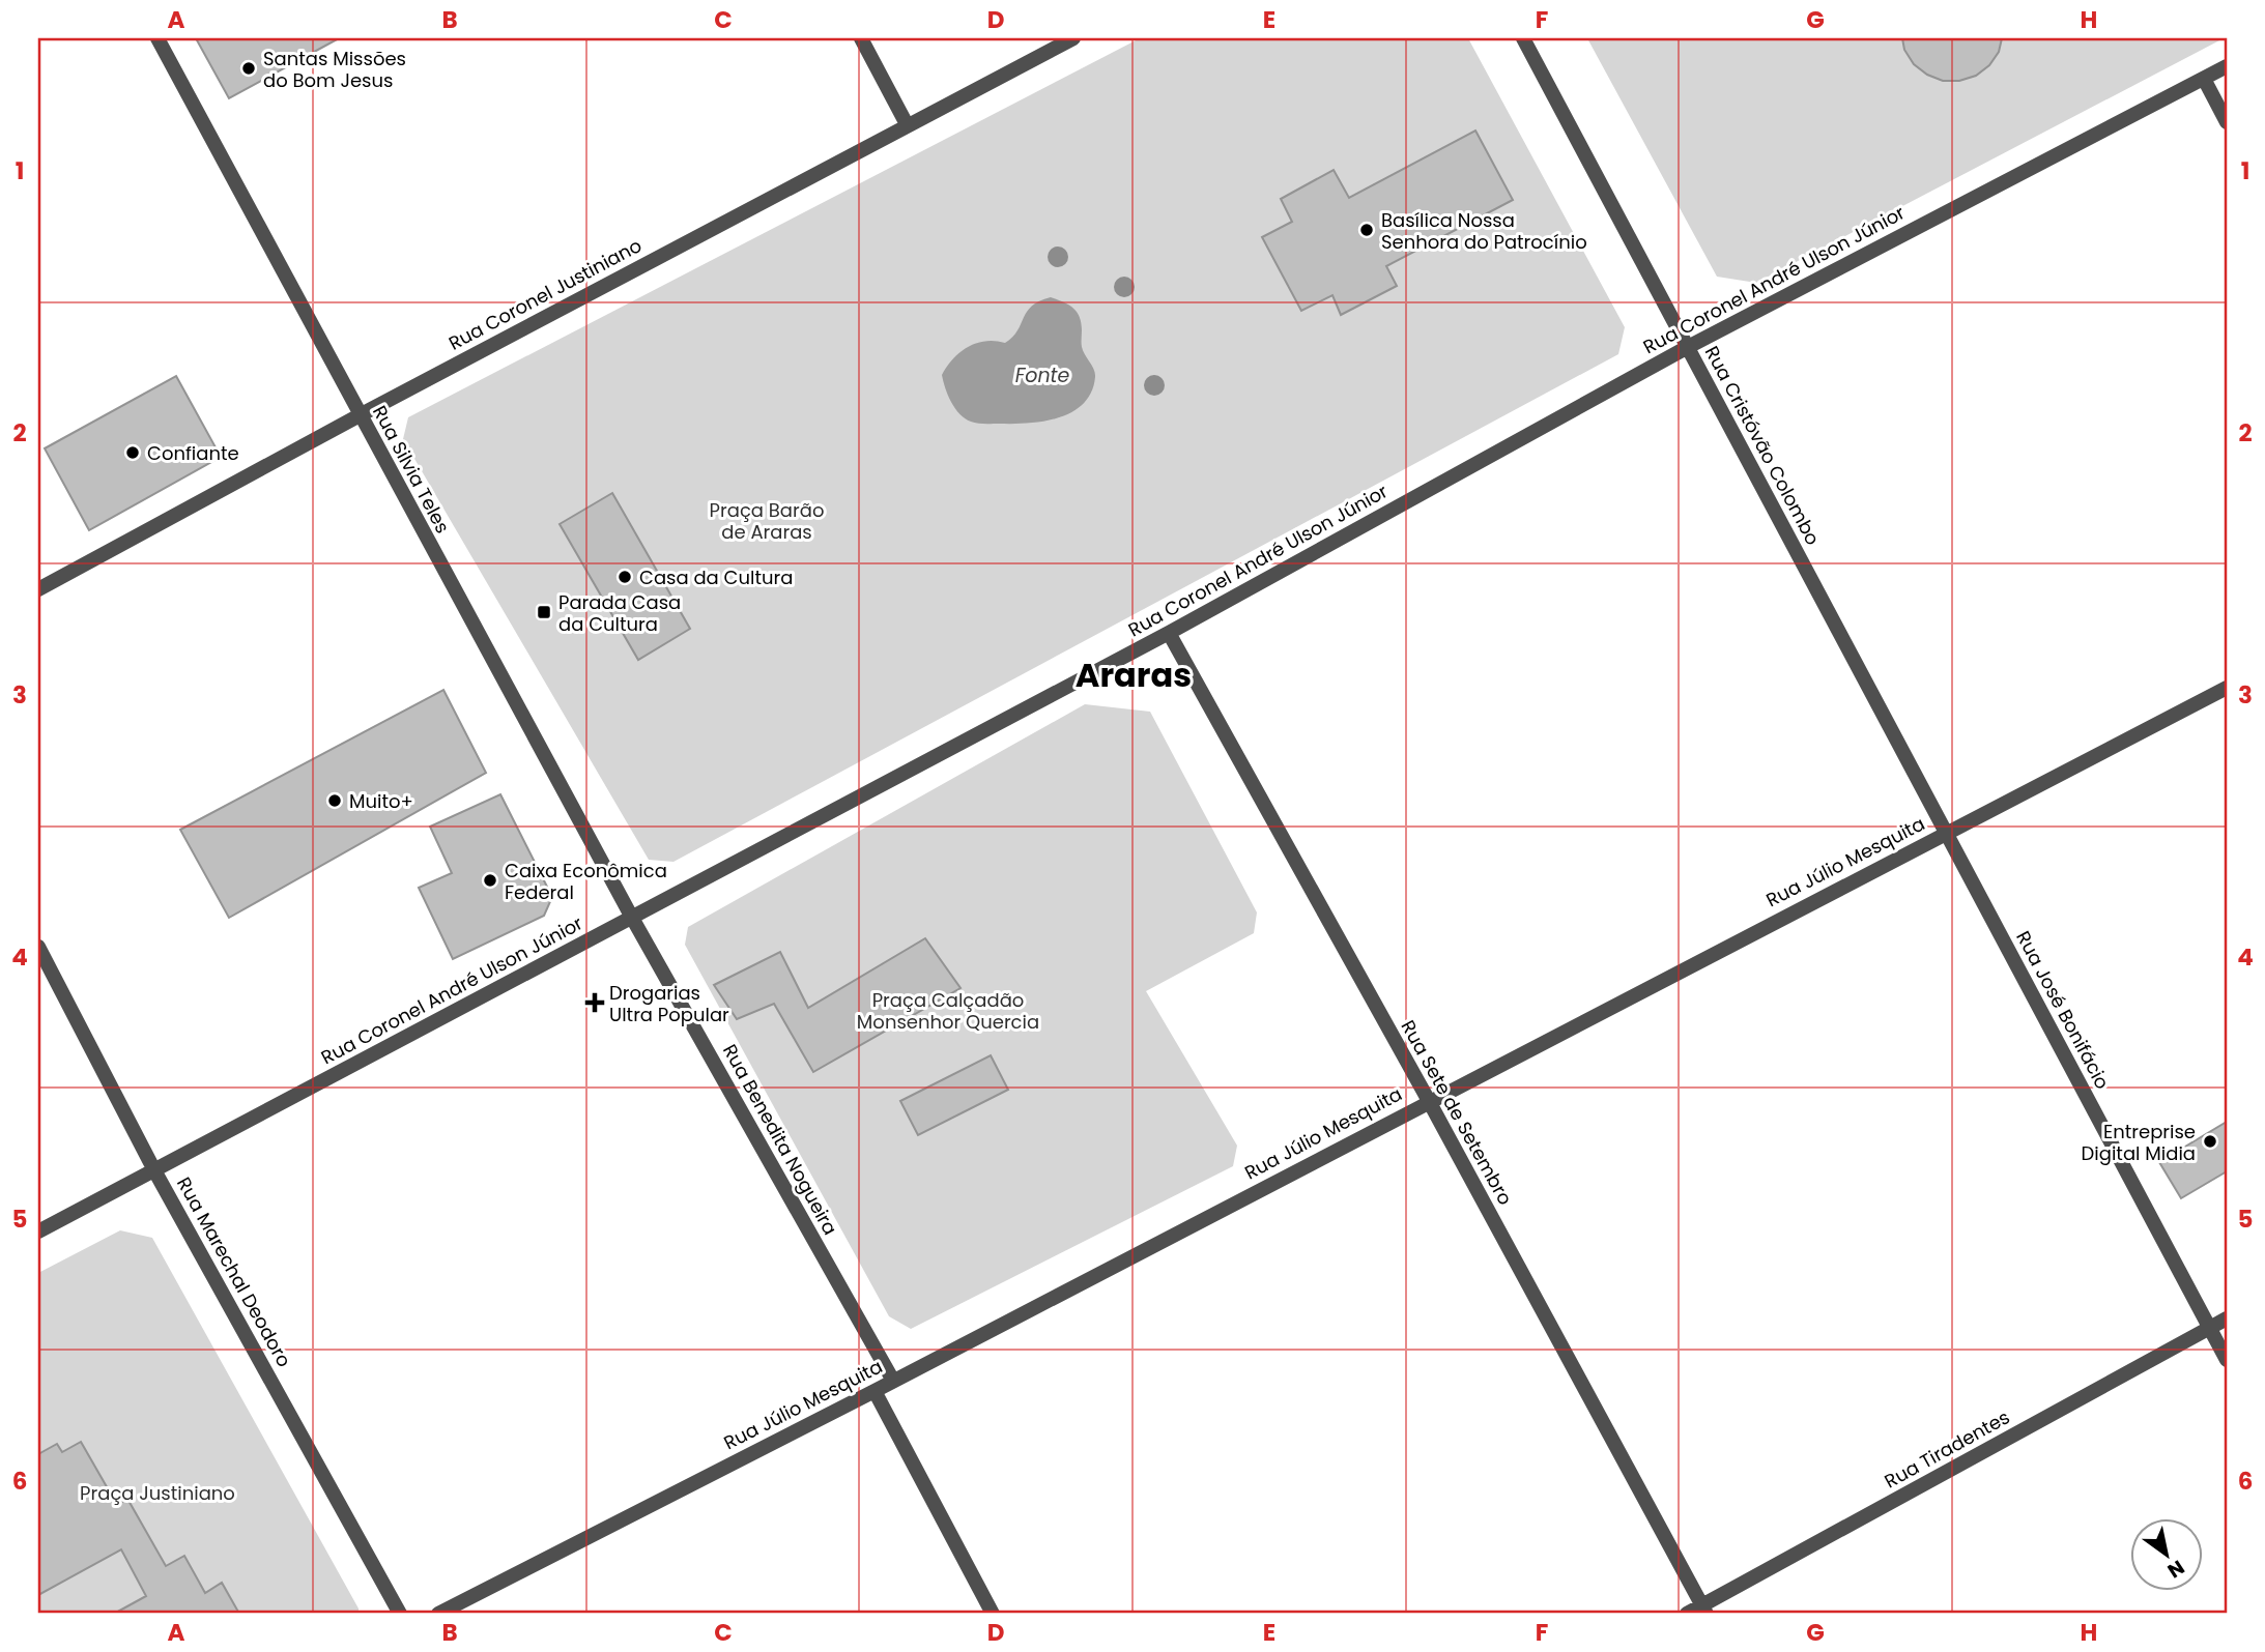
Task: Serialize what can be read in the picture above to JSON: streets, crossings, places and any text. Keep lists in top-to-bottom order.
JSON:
{
  "streets": {
    "street": [
      "Rua Coronel André Ulson Júnior",
      "Rua Coronel Justiniano",
      "Rua Cristóvão Colombo",
      "Rua Silvia Teles",
      "Rua Júlio Mesquita",
      "Rua José Bonifácio",
      "Rua Sete de Setembro",
      "Rua Benedita Nogueira",
      "Rua Marechal Deodoro",
      "Rua Tiradentes"
    ]
  },
  "crossings": [
    ["Rua Coronel André Ulson Júnior", "Rua Cristóvão Colombo"],
    ["Rua Coronel André Ulson Júnior", "Rua Silvia Teles"],
    ["Rua Coronel André Ulson Júnior", "Rua Sete de Setembro"],
    ["Rua Coronel André Ulson Júnior", "Rua Benedita Nogueira"],
    ["Rua Coronel André Ulson Júnior", "Rua Marechal Deodoro"],
    ["Rua Coronel Justiniano", "Rua Silvia Teles"],
    ["Rua Cristóvão Colombo", "Rua Júlio Mesquita"],
    ["Rua Cristóvão Colombo", "Rua José Bonifácio"],
    ["Rua Silvia Teles", "Rua Benedita Nogueira"],
    ["Rua Júlio Mesquita", "Rua José Bonifácio"],
    ["Rua Júlio Mesquita", "Rua Sete de Setembro"],
    ["Rua Júlio Mesquita", "Rua Benedita Nogueira"],
    ["Rua José Bonifácio", "Rua Tiradentes"],
    ["Rua Sete de Setembro", "Rua Tiradentes"]
  ],
  "districts": ["Araras"],
  "water": ["Fonte"],
  "parks": ["Praça Barão de Araras", "Praça Calçadão Monsenhor Quercia", "Praça Justiniano"],
  "places": {
    "other": [
      "Santas Missões do Bom Jesus",
      "Basílica Nossa Senhora do Patrocínio",
      "Confiante",
      "Casa da Cultura",
      "Muito+",
      "Caixa Econômica Federal",
      "Entreprise Digital Midia"
    ],
    "transit": ["Parada Casa da Cultura"],
    "health": ["Drogarias Ultra Popular"]
  },
  "north": "bottom right",
  "grid": {
    "columns": [
      "A",
      "B",
      "C",
      "D",
      "E",
      "F",
      "G",
      "H"
    ],
    "rows": [
      "1",
      "2",
      "3",
      "4",
      "5",
      "6"
    ]
  }
}
